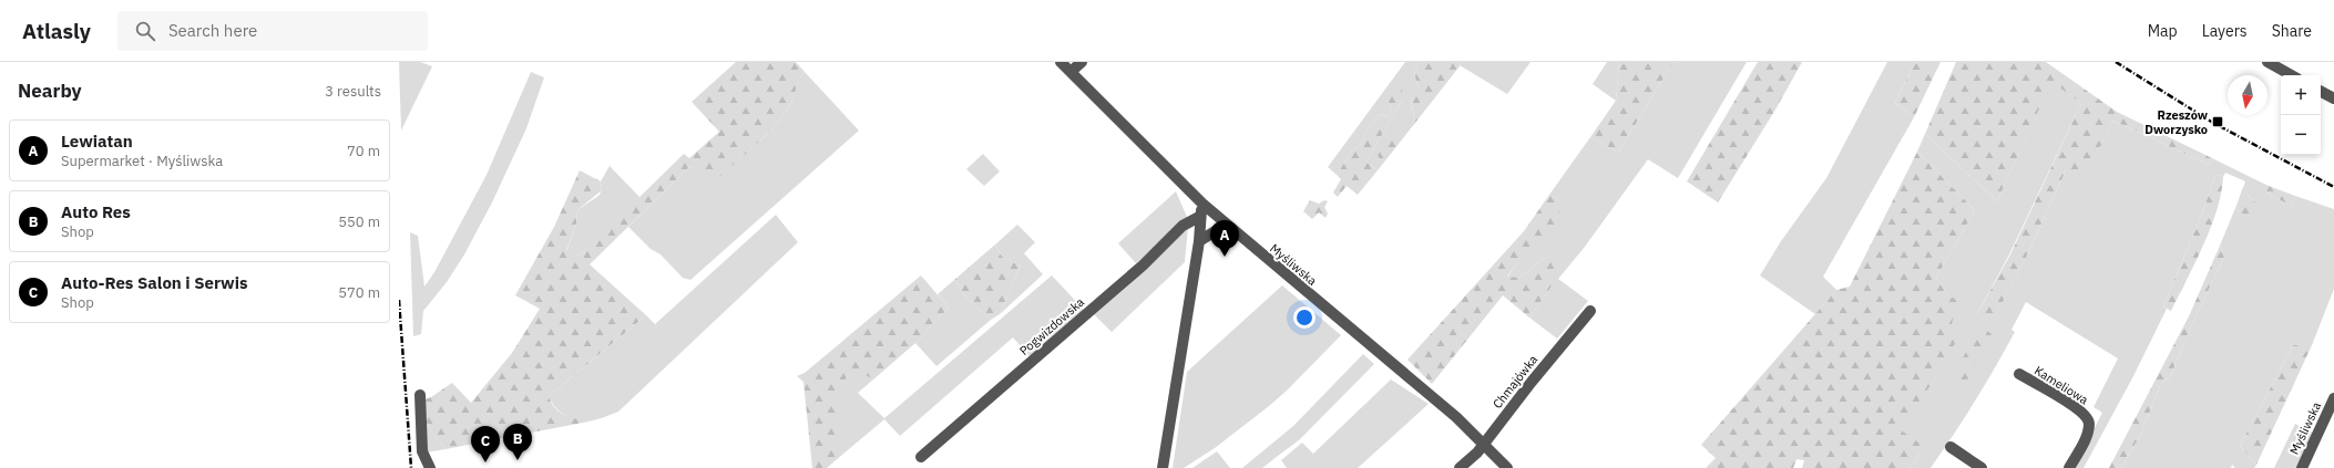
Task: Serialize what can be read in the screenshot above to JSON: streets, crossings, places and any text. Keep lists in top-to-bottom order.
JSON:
{
  "streets": {
    "street": [
      "Myśliwska",
      "Pogwizdowska",
      "Chmajówka",
      "Kameliowa"
    ]
  },
  "crossings": [
    ["Myśliwska", "Chmajówka"]
  ],
  "places": {
    "transit": ["Rzeszów Dworzysko"]
  },
  "north": "bottom",
  "page": {
    "header": "Atlasly",
    "search": "Search here",
    "nav": ["Map", "Layers", "Share"],
    "heading": ["Nearby", "3 results"],
    "map_buttons": ["+", "−"],
    "list": [
      {
        "mark": "A",
        "name": "Lewiatan",
        "note": "Supermarket · Myśliwska",
        "value": "70 m"
      },
      {
        "mark": "B",
        "name": "Auto Res",
        "note": "Shop",
        "value": "550 m"
      },
      {
        "mark": "C",
        "name": "Auto-Res Salon i Serwis",
        "note": "Shop",
        "value": "570 m"
      }
    ],
    "pins": ["A", "B", "C"]
  }
}
